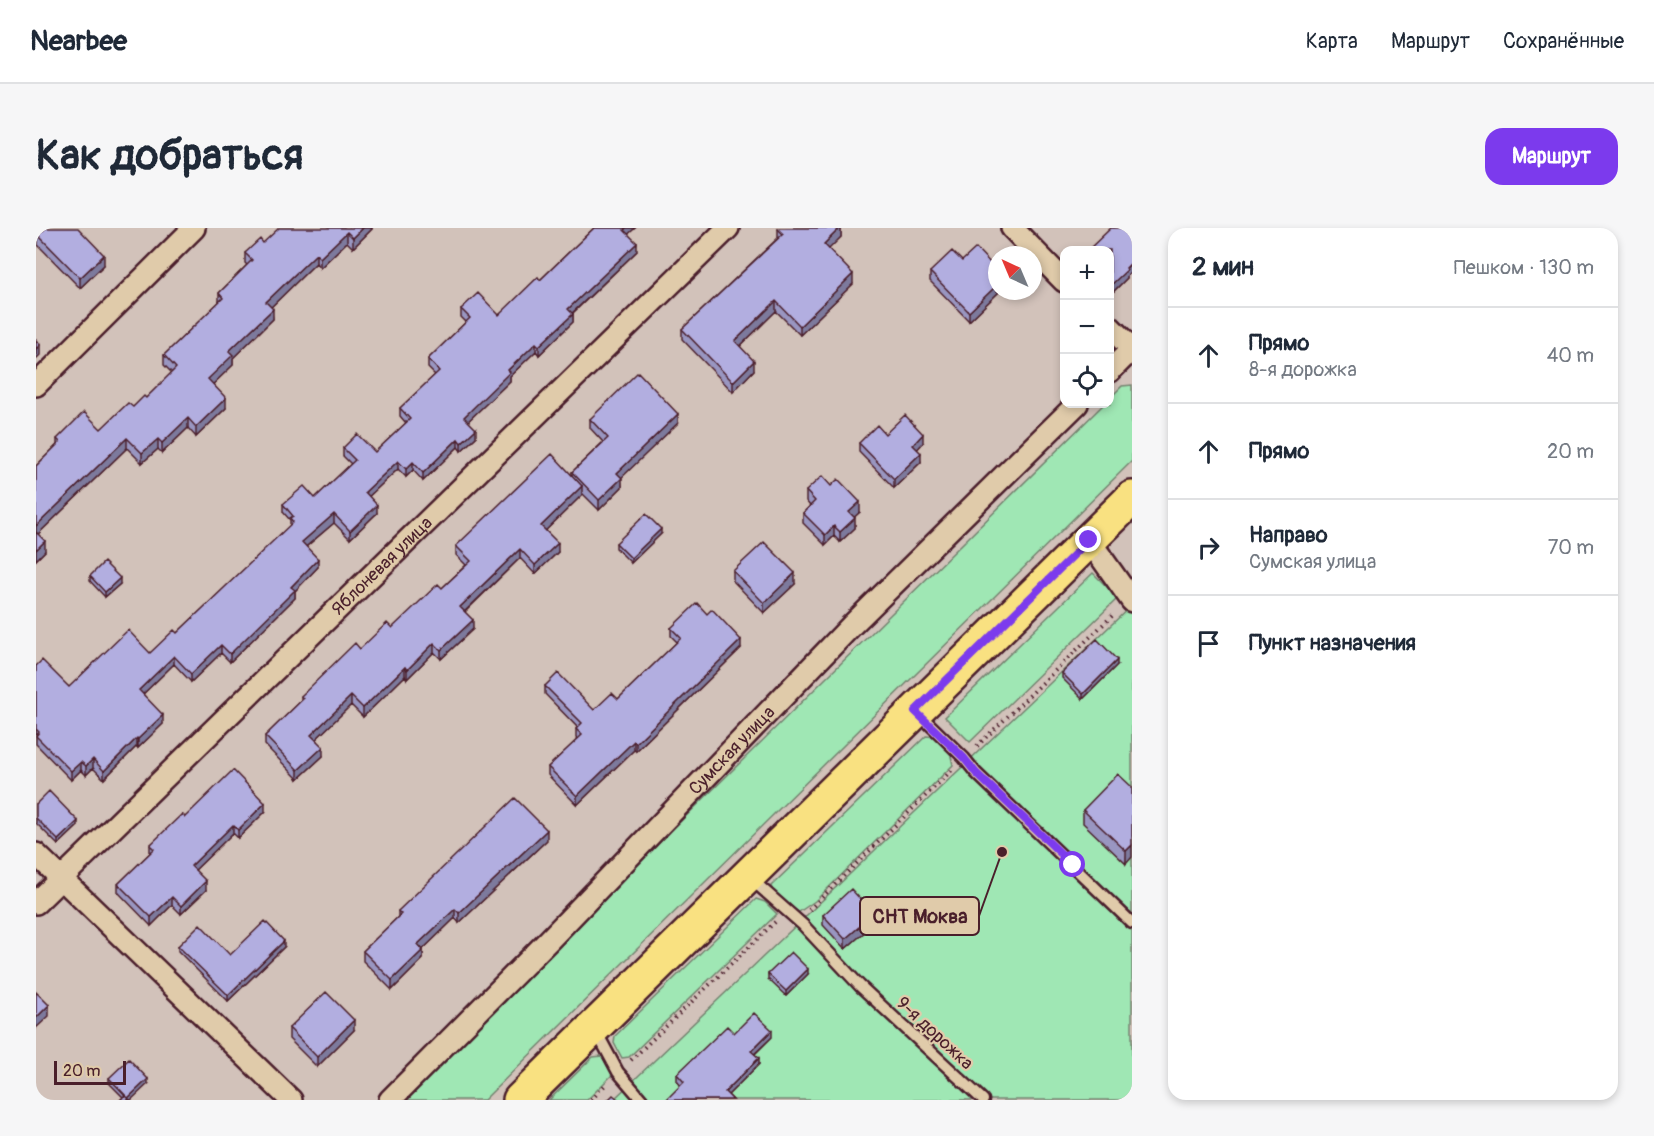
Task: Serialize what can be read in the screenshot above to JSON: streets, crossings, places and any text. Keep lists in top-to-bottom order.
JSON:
{
  "streets": {
    "street": ["Яблоневая улица", "Сумская улица"],
    "lane": ["9-я дорожка"]
  },
  "places": ["СНТ Моква"],
  "scale_bar": "20 m",
  "north": "top left",
  "page": {
    "header": "Nearbee",
    "nav": ["Карта", "Маршрут", "Сохранённые"],
    "buttons": "Маршрут",
    "title": "Как добраться",
    "heading": ["2 мин", "Пешком · 130 m"],
    "map_buttons": ["+", "−"],
    "list": [
      ["Прямо", "8-я дорожка", "40 m"],
      ["Прямо", "20 m"],
      ["Направо", "Сумская улица", "70 m"],
      "Пункт назначения"
    ],
    "scale": "20 m"
  }
}
